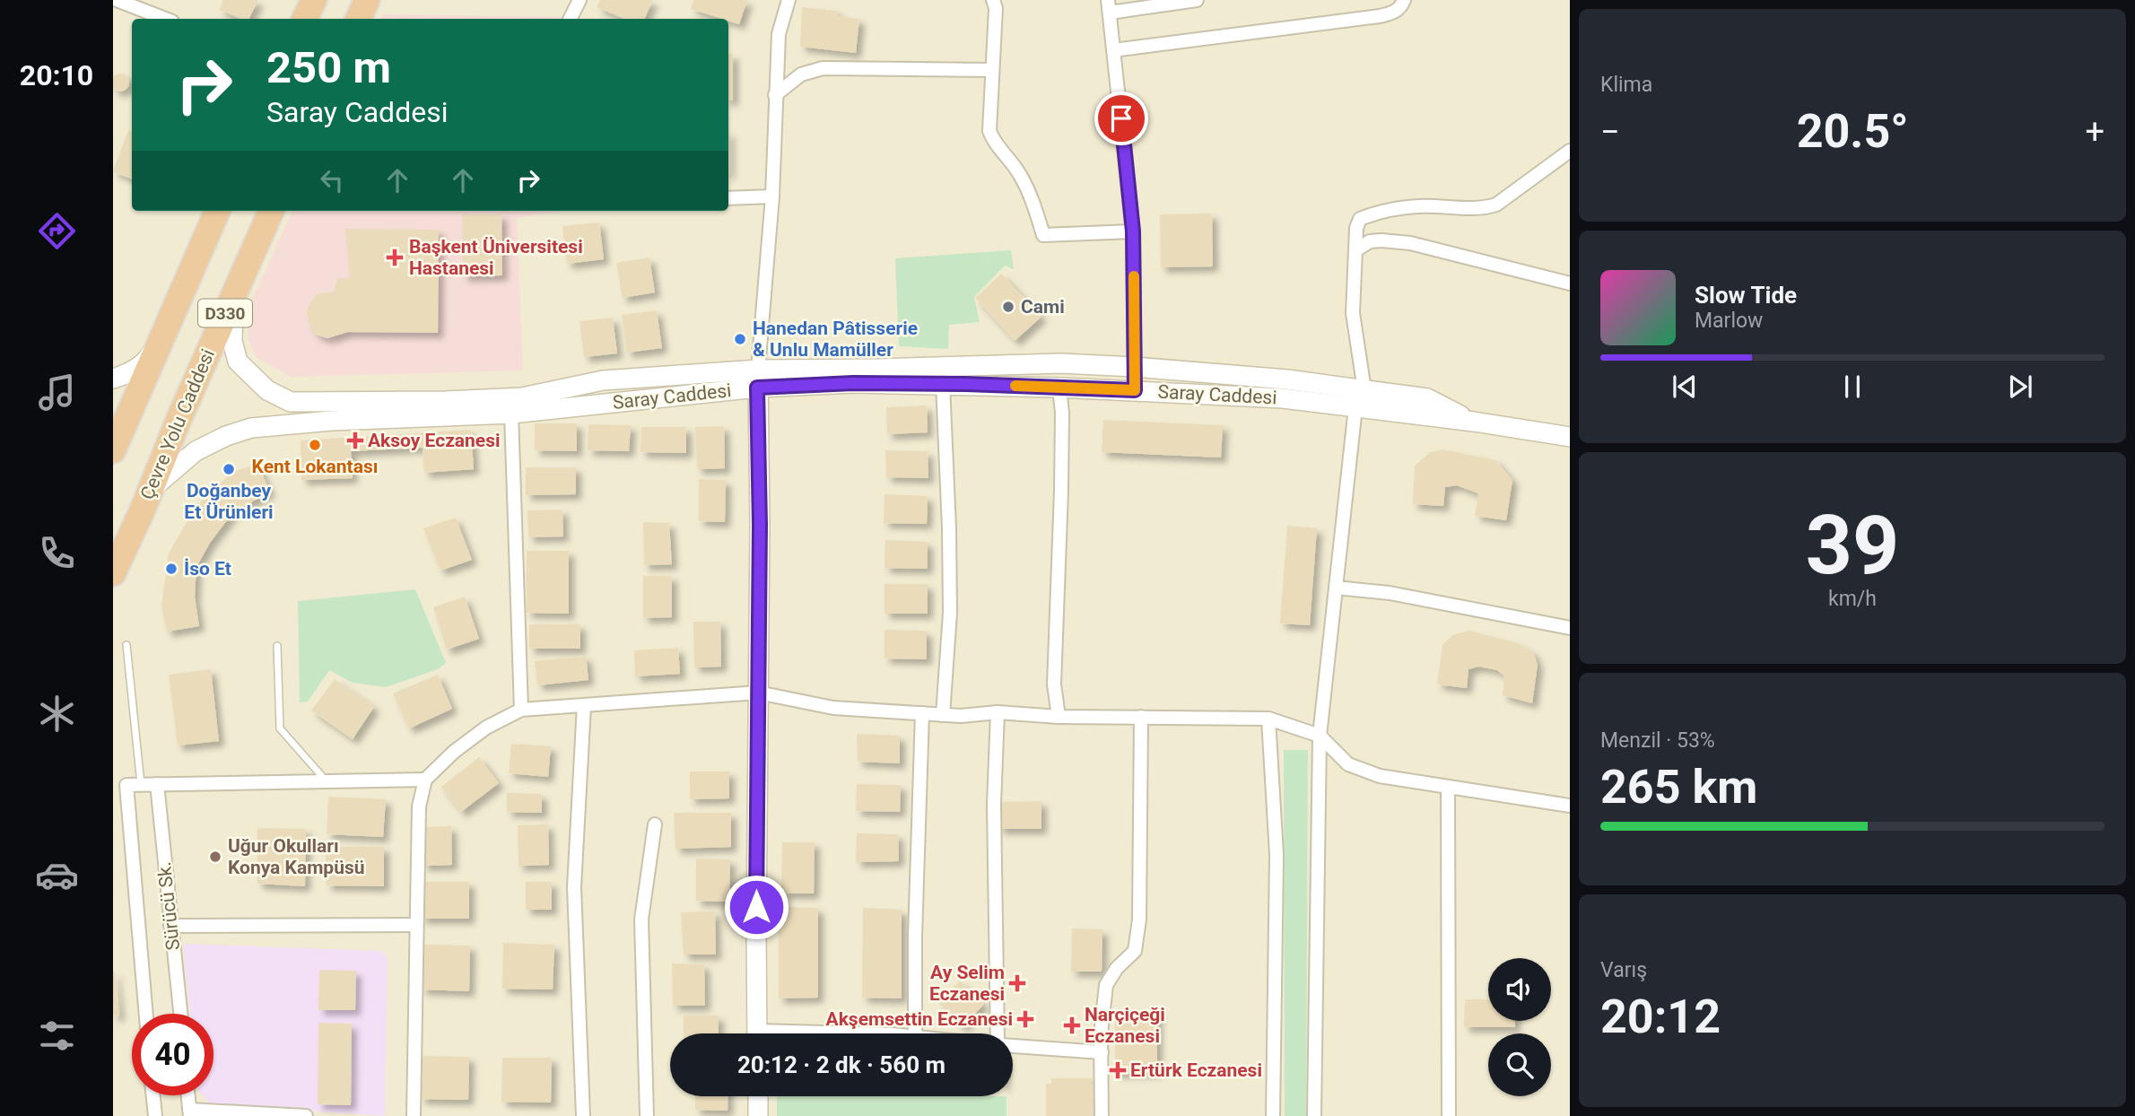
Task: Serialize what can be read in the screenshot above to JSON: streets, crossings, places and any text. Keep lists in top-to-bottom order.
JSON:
{
  "streets": {
    "highway": ["D330", "Çevre Yolu Caddesi"],
    "street": ["Saray Caddesi", "Sürücü Sk."]
  },
  "crossings": [
    ["Saray Caddesi", "Çevre Yolu Caddesi"]
  ],
  "places": {
    "health": [
      "Başkent Üniversitesi Hastanesi",
      "Aksoy Eczanesi",
      "Ay Selim Eczanesi",
      "Akşemsettin Eczanesi",
      "Narçiçeği Eczanesi",
      "Ertürk Eczanesi"
    ],
    "other": [
      "Cami",
      "Hanedan Pâtisserie & Unlu Mamüller",
      "Kent Lokantası",
      "Doğanbey Et Ürünleri",
      "İso Et",
      "Uğur Okulları Konya Kampüsü"
    ]
  },
  "page": {
    "tabs": "20:10",
    "tile": [
      "Klima",
      ["39", "km/h"],
      ["Menzil · 53%", "265 km"],
      ["Varış", "20:12"]
    ],
    "turn": ["250 m", "Saray Caddesi"],
    "heat": ["−", "20.5°", "+"],
    "song": ["Slow Tide", "Marlow"],
    "limit": "40",
    "trip": "20:12 · 2 dk · 560 m"
  }
}
